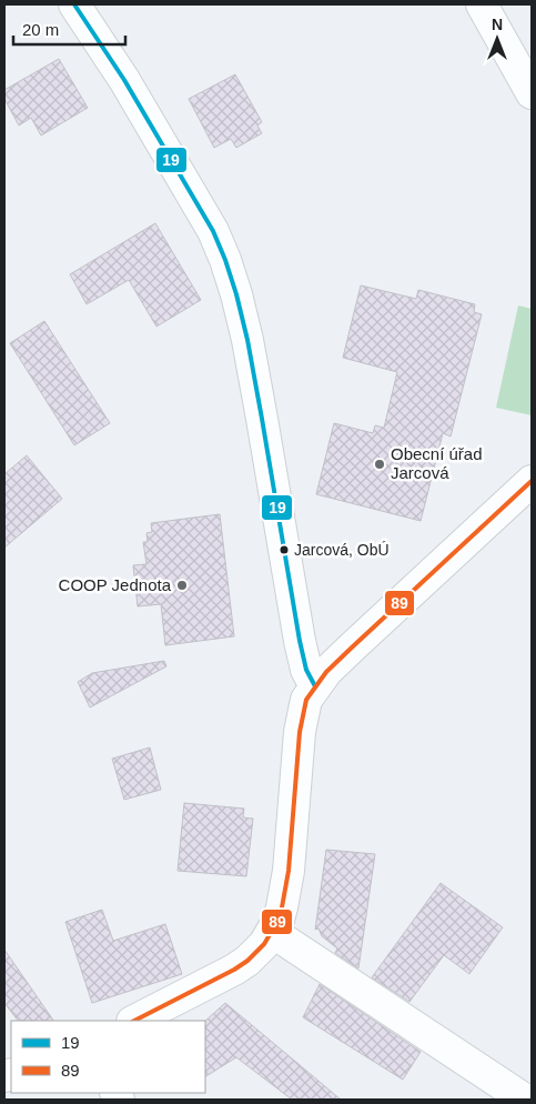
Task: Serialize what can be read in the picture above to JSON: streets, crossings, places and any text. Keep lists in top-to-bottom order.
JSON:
{
  "places": ["Obecní úřad Jarcová", "Jarcová, ObÚ", "COOP Jednota"],
  "lines": ["transit line 19", "transit line 89"],
  "legend": ["19", "89"],
  "scale_bar": "20 m",
  "north": "top"
}
